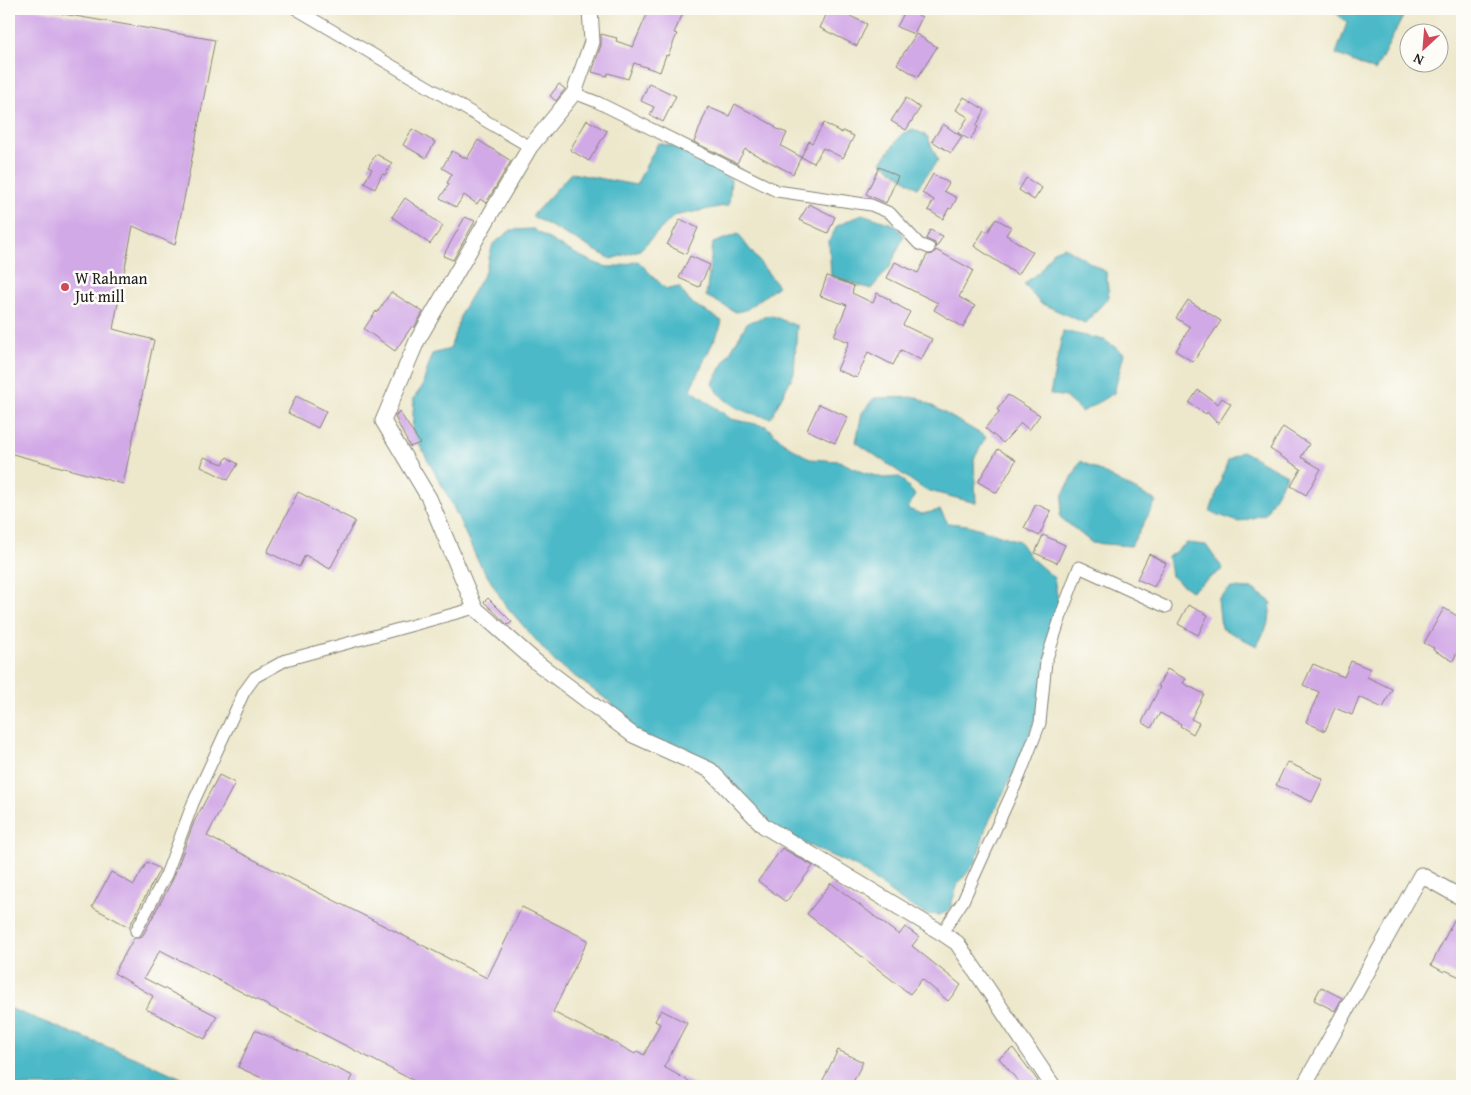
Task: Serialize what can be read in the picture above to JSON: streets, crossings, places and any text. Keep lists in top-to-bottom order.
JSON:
{
  "places": ["W Rahman Jut mill"],
  "north": "bottom left"
}
